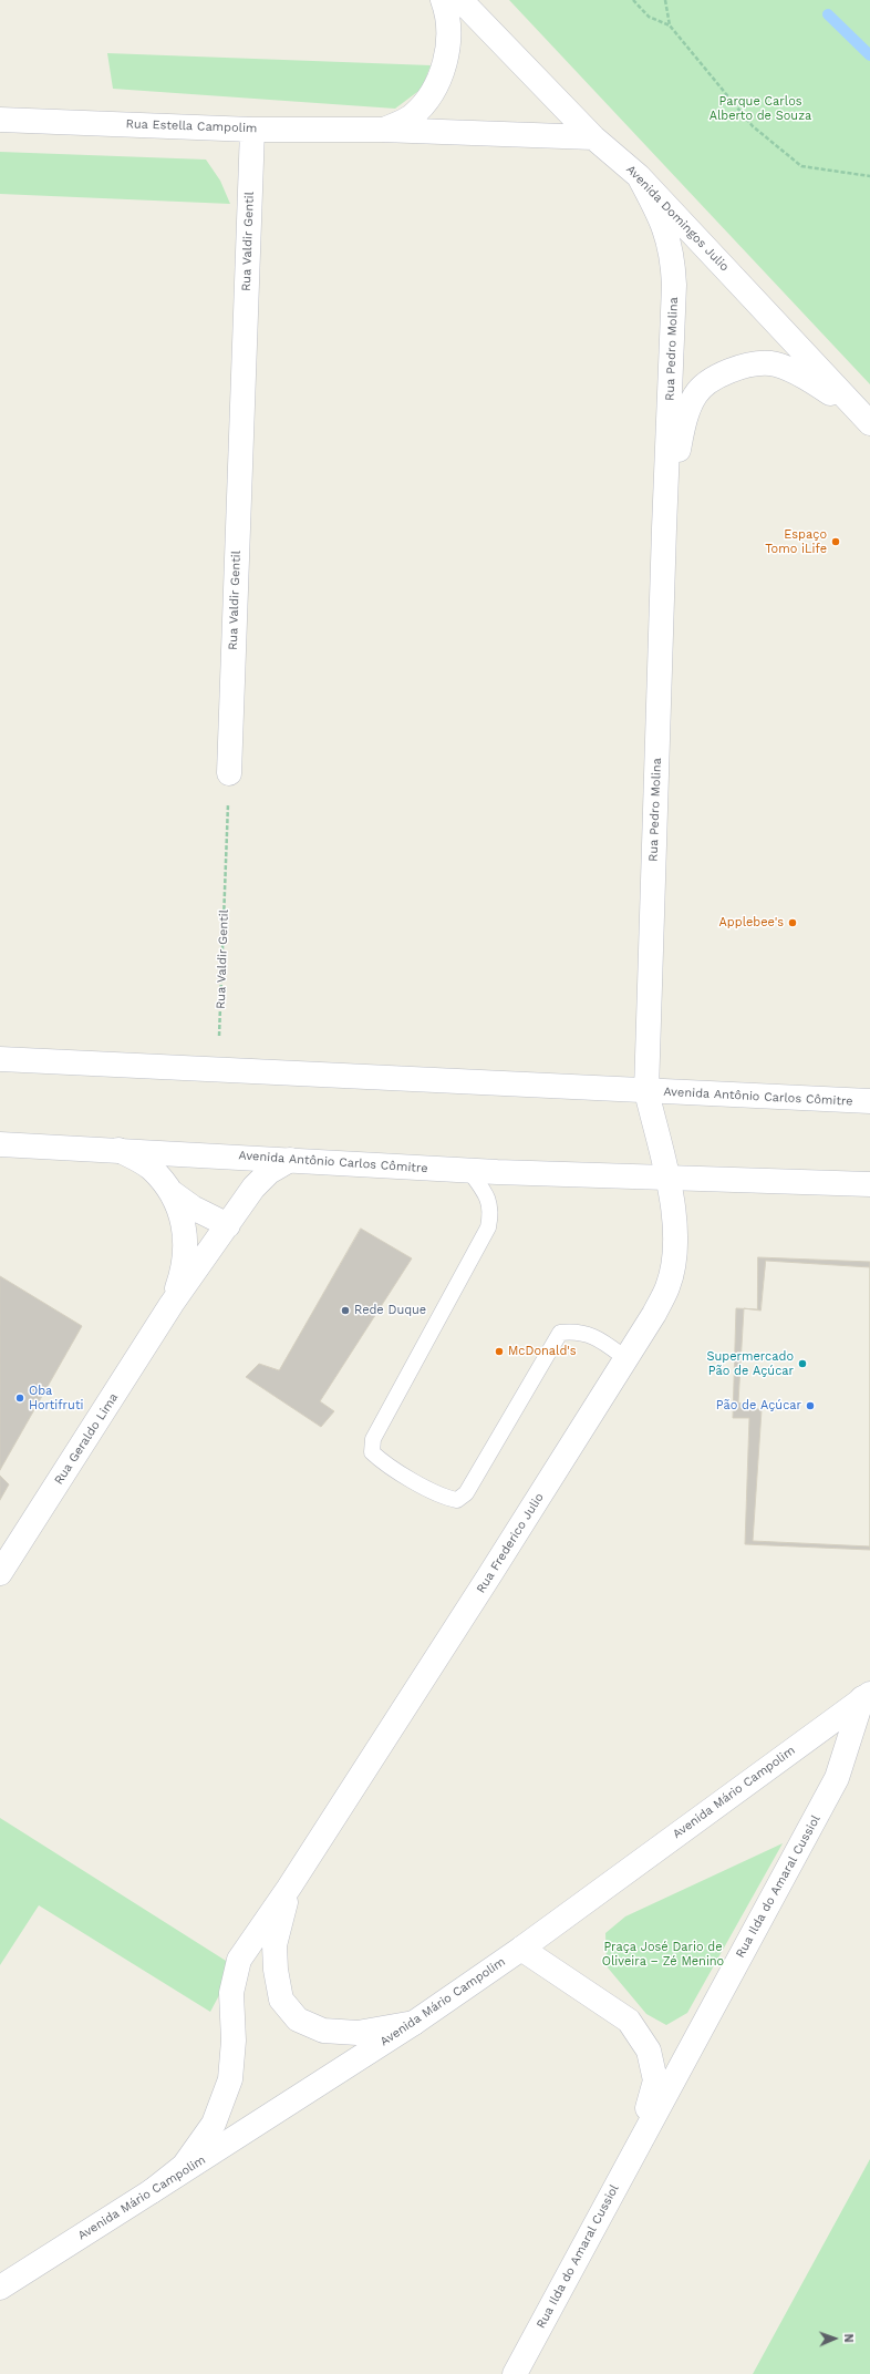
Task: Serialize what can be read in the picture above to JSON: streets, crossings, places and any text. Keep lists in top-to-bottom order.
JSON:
{
  "streets": {
    "street": [
      "Rua Estella Campolim",
      "Avenida Domingos Julio",
      "Rua Valdir Gentil",
      "Rua Pedro Molina",
      "Avenida Antônio Carlos Cômitre",
      "Rua Geraldo Lima",
      "Rua Frederico Julio",
      "Avenida Mário Campolim",
      "Rua Ilda do Amaral Cussiol"
    ]
  },
  "crossings": [
    ["Rua Estella Campolim", "Avenida Domingos Julio"],
    ["Rua Estella Campolim", "Rua Valdir Gentil"],
    ["Avenida Domingos Julio", "Rua Pedro Molina"],
    ["Rua Valdir Gentil", "Avenida Antônio Carlos Cômitre"],
    ["Rua Pedro Molina", "Avenida Antônio Carlos Cômitre"],
    ["Avenida Antônio Carlos Cômitre", "Rua Geraldo Lima"],
    ["Avenida Antônio Carlos Cômitre", "Rua Frederico Julio"],
    ["Rua Frederico Julio", "Avenida Mário Campolim"],
    ["Avenida Mário Campolim", "Rua Ilda do Amaral Cussiol"]
  ],
  "parks": ["Parque Carlos Alberto de Souza", "Praça José Dario de Oliveira – Zé Menino"],
  "places": [
    "Espaço Tomo iLife",
    "Applebee's",
    "Rede Duque",
    "McDonald's",
    "Supermercado Pão de Açúcar",
    "Oba Hortifruti",
    "Pão de Açúcar"
  ],
  "north": "right"
}
